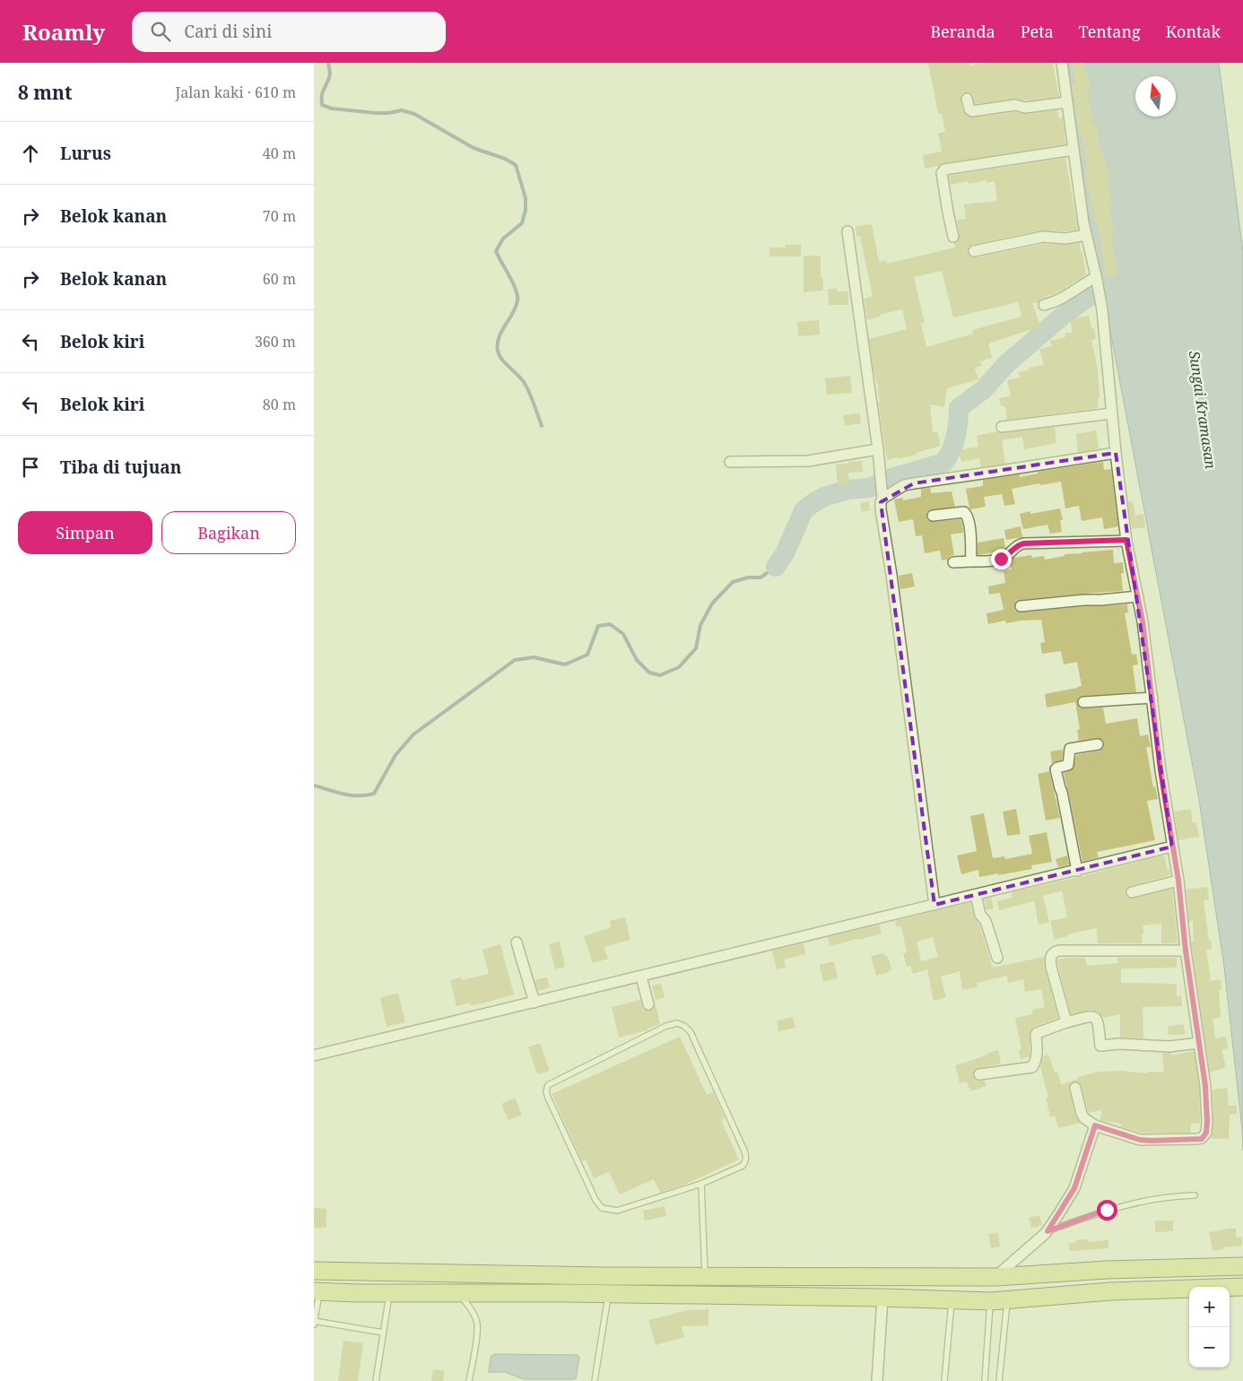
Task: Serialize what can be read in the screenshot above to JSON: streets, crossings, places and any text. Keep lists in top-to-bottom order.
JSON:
{
  "water": ["Sungai Kramasan"],
  "north": "top",
  "page": {
    "header": "Roamly",
    "search": "Cari di sini",
    "nav": [
      "Beranda",
      "Peta",
      "Tentang",
      "Kontak"
    ],
    "heading": ["8 mnt", "Jalan kaki · 610 m"],
    "list": [
      ["Lurus", "40 m"],
      ["Belok kanan", "70 m"],
      ["Belok kanan", "60 m"],
      ["Belok kiri", "360 m"],
      ["Belok kiri", "80 m"],
      "Tiba di tujuan"
    ],
    "buttons": ["Simpan", "Bagikan"],
    "map_buttons": ["+", "−"]
  }
}
